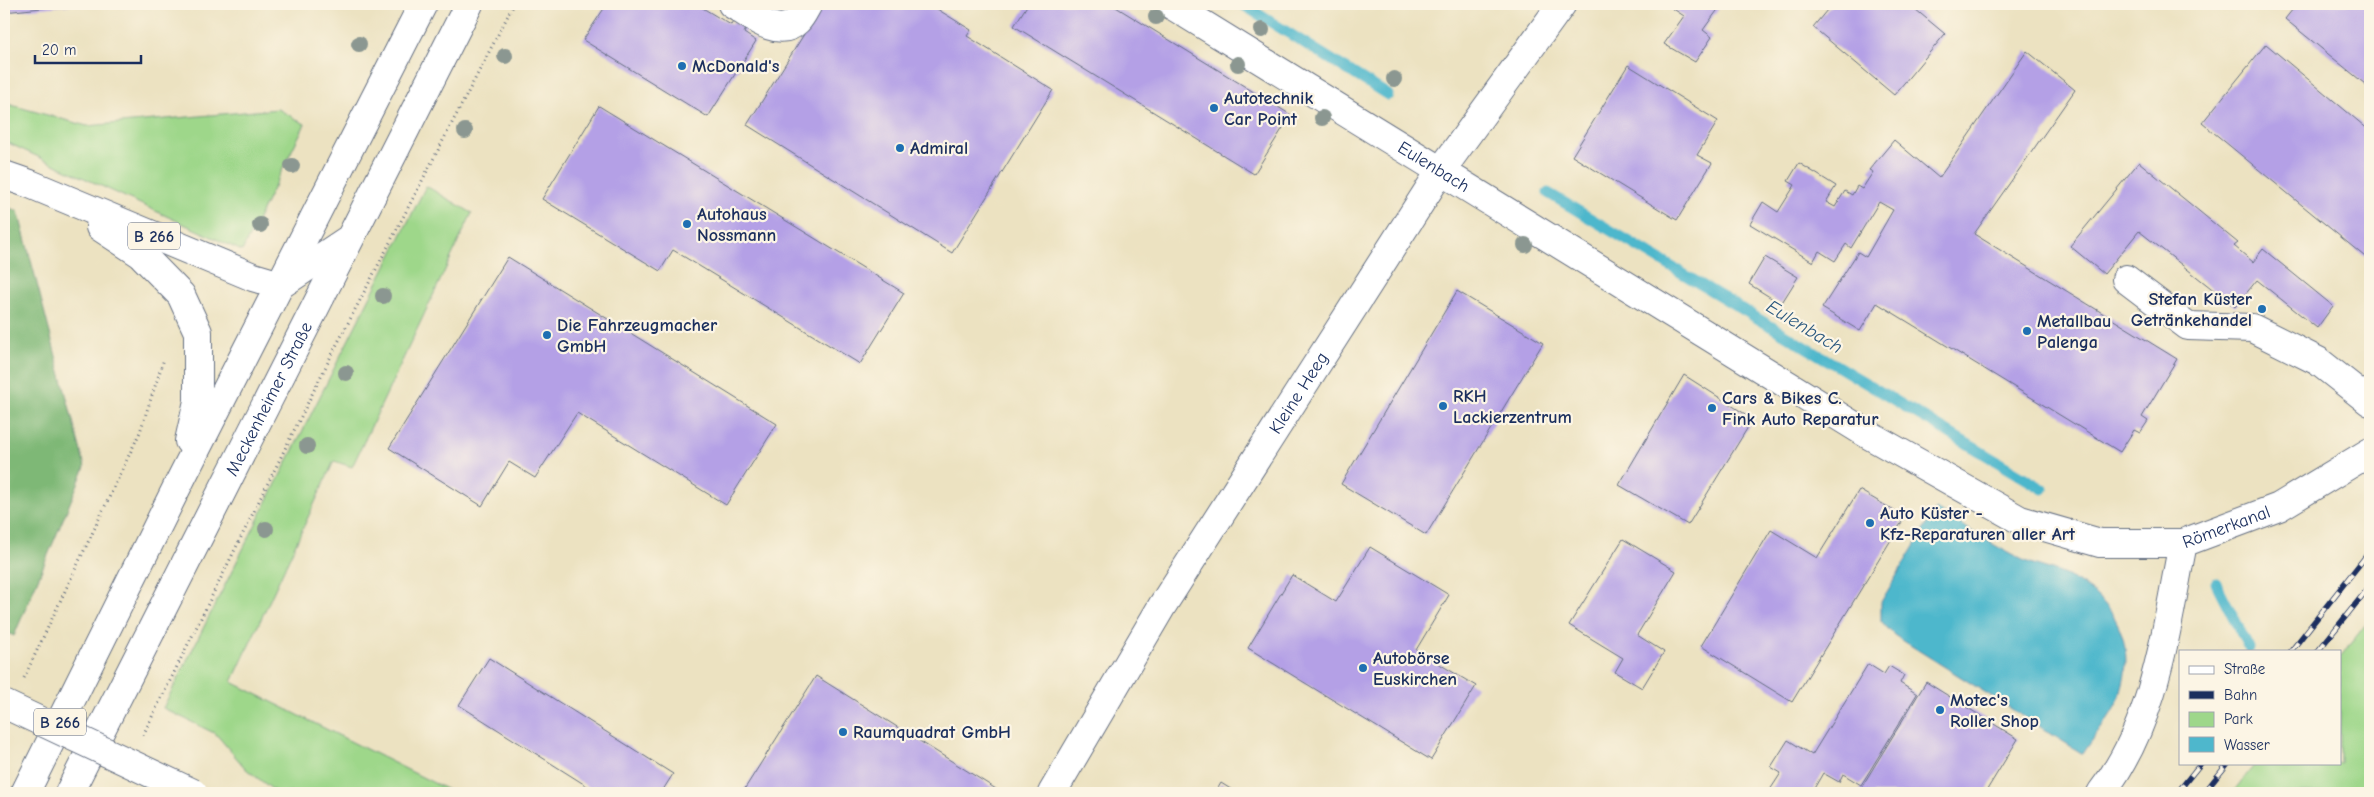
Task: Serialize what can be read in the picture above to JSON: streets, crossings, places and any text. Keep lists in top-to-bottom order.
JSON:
{
  "streets": {
    "main road": [
      "Eulenbach",
      "B 266",
      "Kleine Heeg",
      "Meckenheimer Straße",
      "Römerkanal"
    ]
  },
  "crossings": [
    ["Eulenbach", "Kleine Heeg"],
    ["Eulenbach", "Römerkanal"]
  ],
  "water": ["Eulenbach"],
  "places": [
    "McDonald's",
    "Autotechnik Car Point",
    "Admiral",
    "Autohaus Nossmann",
    "Stefan Küster Getränkehandel",
    "Metallbau Palenga",
    "Die Fahrzeugmacher GmbH",
    "RKH Lackierzentrum",
    "Cars & Bikes C. Fink Auto Reparatur",
    "Auto Küster - Kfz-Reparaturen aller Art",
    "Autobörse Euskirchen",
    "Motec's Roller Shop",
    "Raumquadrat GmbH"
  ],
  "legend": [
    "Straße",
    "Bahn",
    "Park",
    "Wasser"
  ],
  "scale_bar": "20 m"
}
